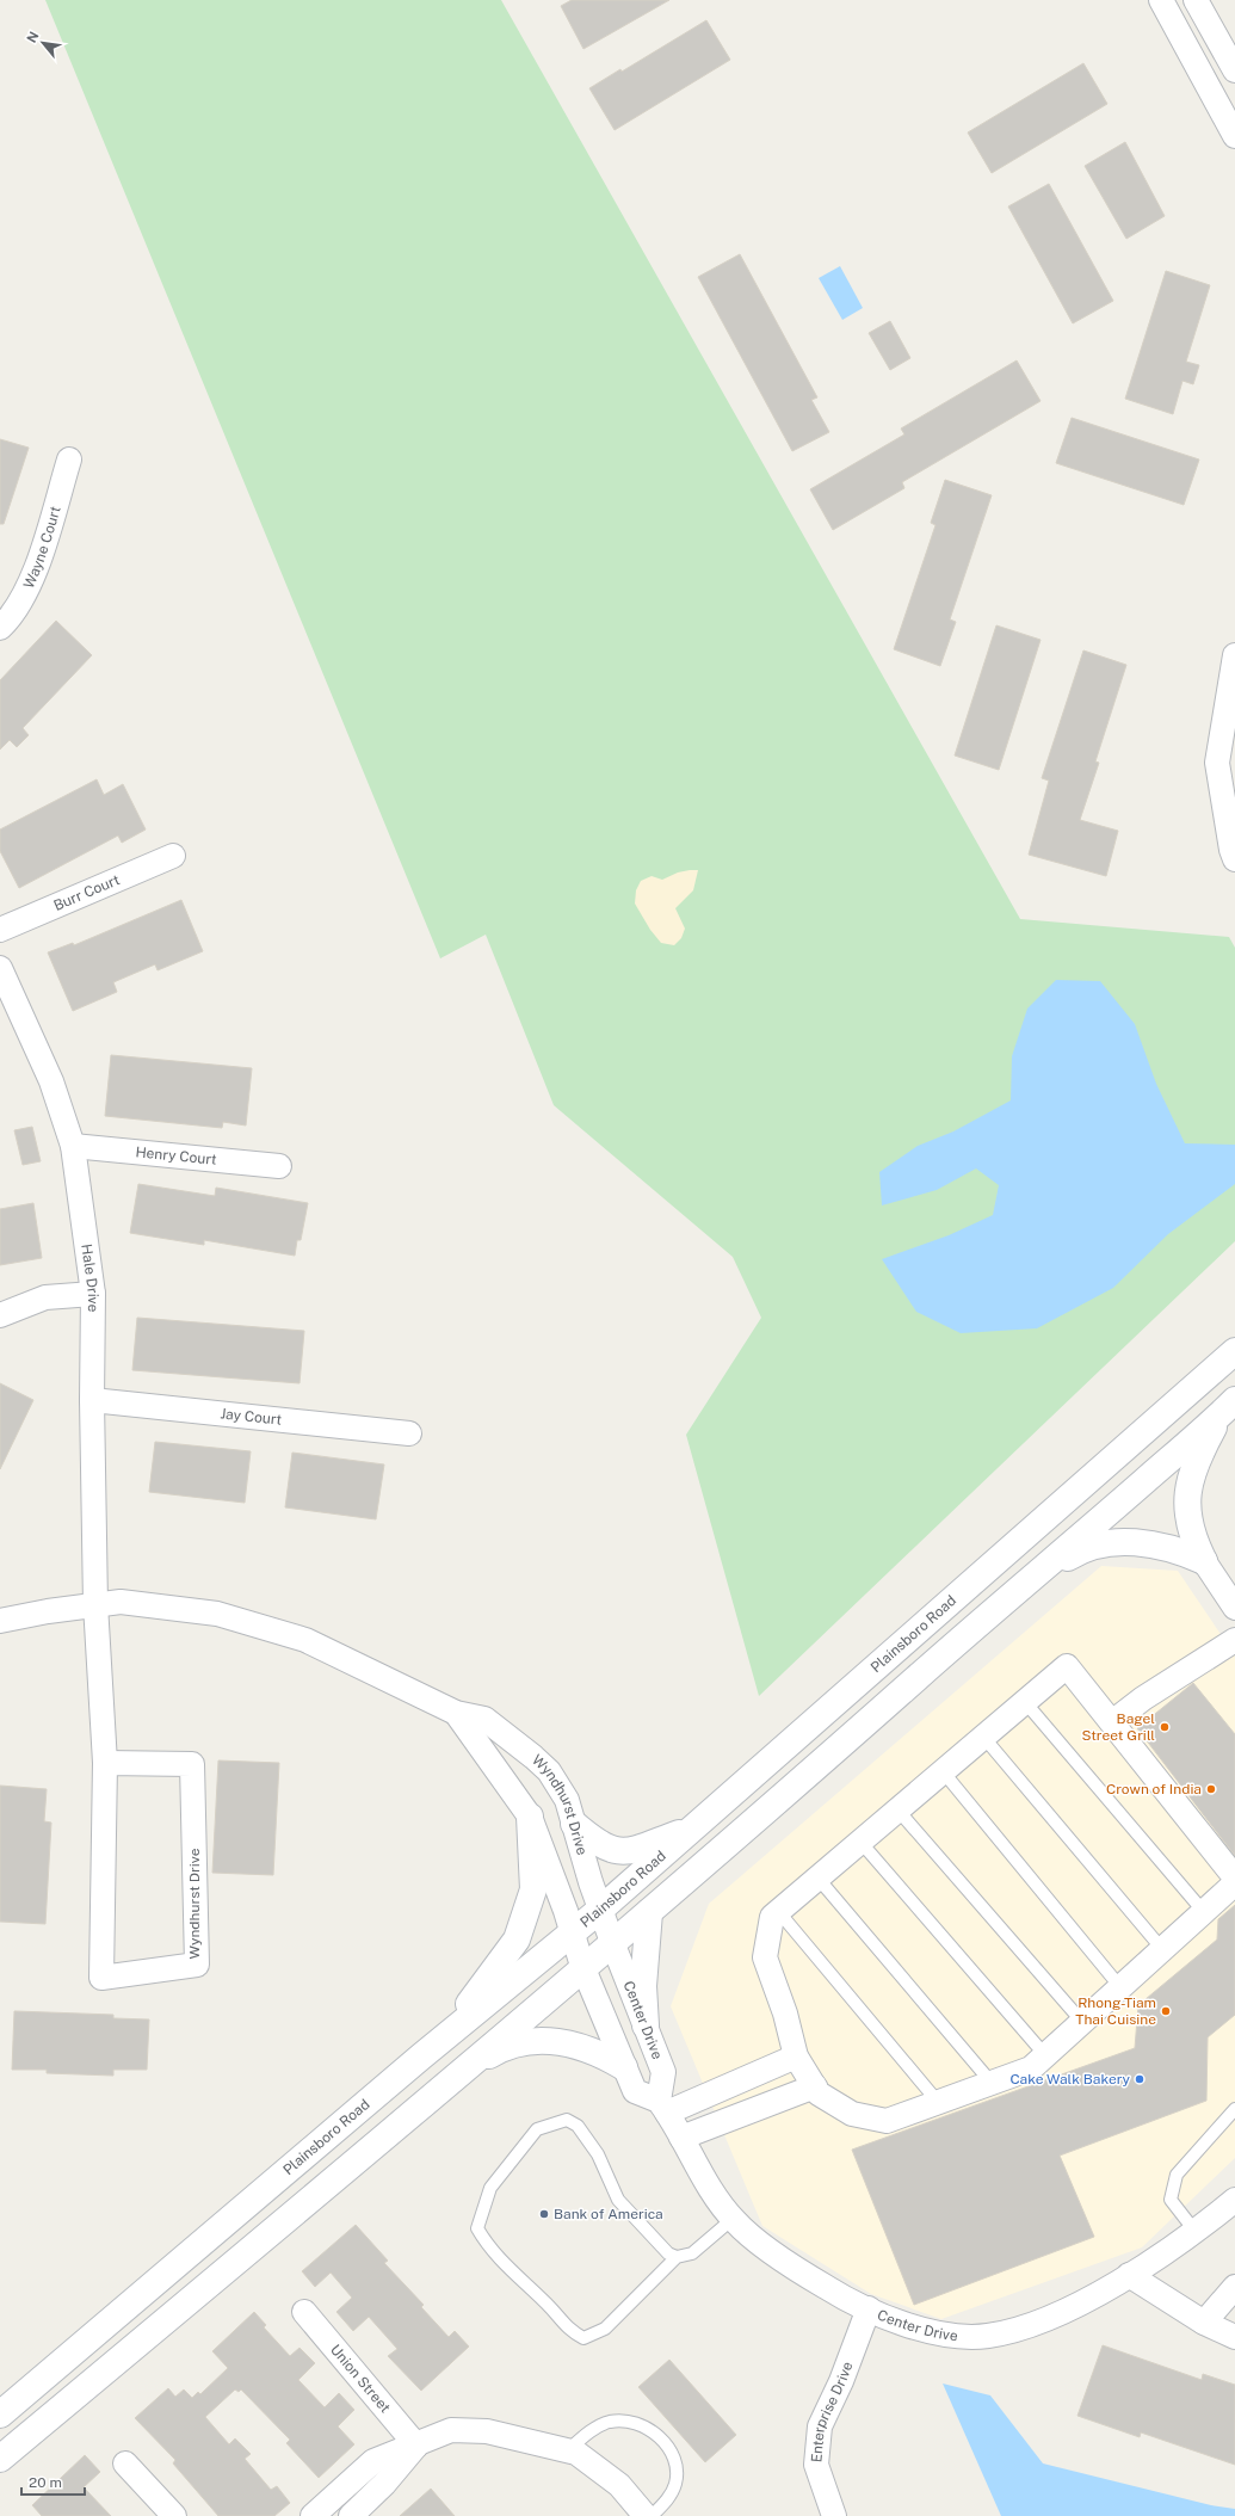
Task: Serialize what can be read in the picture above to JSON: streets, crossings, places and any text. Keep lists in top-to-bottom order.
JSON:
{
  "streets": {
    "street": [
      "Wayne Court",
      "Burr Court",
      "Henry Court",
      "Hale Drive",
      "Jay Court",
      "Plainsboro Road",
      "Wyndhurst Drive",
      "Center Drive",
      "Union Street",
      "Enterprise Drive"
    ]
  },
  "crossings": [
    ["Henry Court", "Hale Drive"],
    ["Hale Drive", "Jay Court"],
    ["Hale Drive", "Wyndhurst Drive"],
    ["Plainsboro Road", "Wyndhurst Drive"],
    ["Wyndhurst Drive", "Center Drive"],
    ["Center Drive", "Enterprise Drive"]
  ],
  "places": [
    "Bagel Street Grill",
    "Crown of India",
    "Rhong-Tiam Thai Cuisine",
    "Cake Walk Bakery",
    "Bank of America"
  ],
  "scale_bar": "20 m",
  "north": "top left"
}
